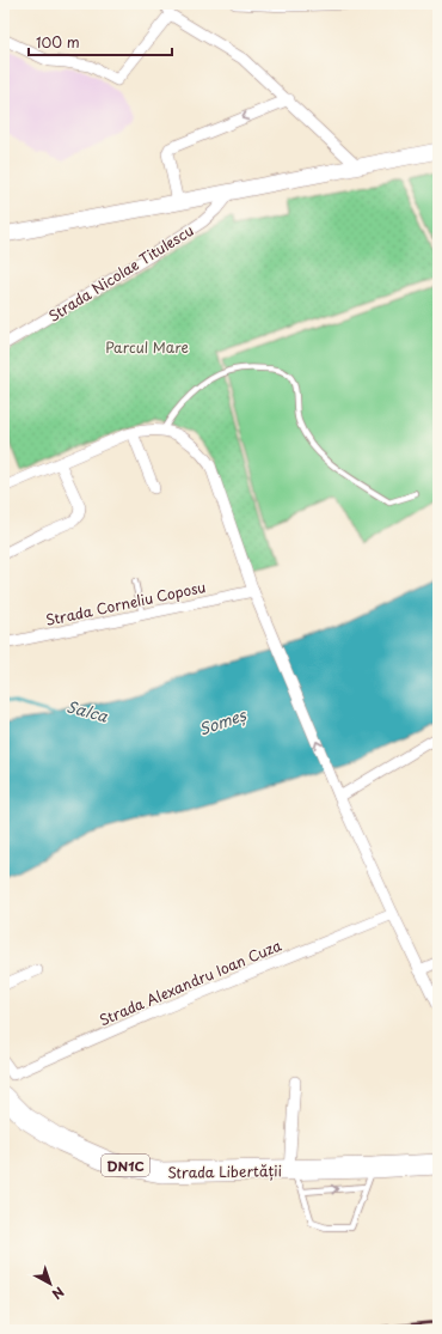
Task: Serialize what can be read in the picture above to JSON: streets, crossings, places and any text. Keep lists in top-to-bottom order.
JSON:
{
  "streets": {
    "highway": ["DN1C", "Strada Libertății"],
    "main road": ["Strada Nicolae Titulescu"],
    "street": ["Strada Corneliu Coposu", "Strada Alexandru Ioan Cuza"]
  },
  "water": ["Salca", "Someș"],
  "parks": ["Parcul Mare"],
  "scale_bar": "100 m",
  "north": "bottom right"
}
